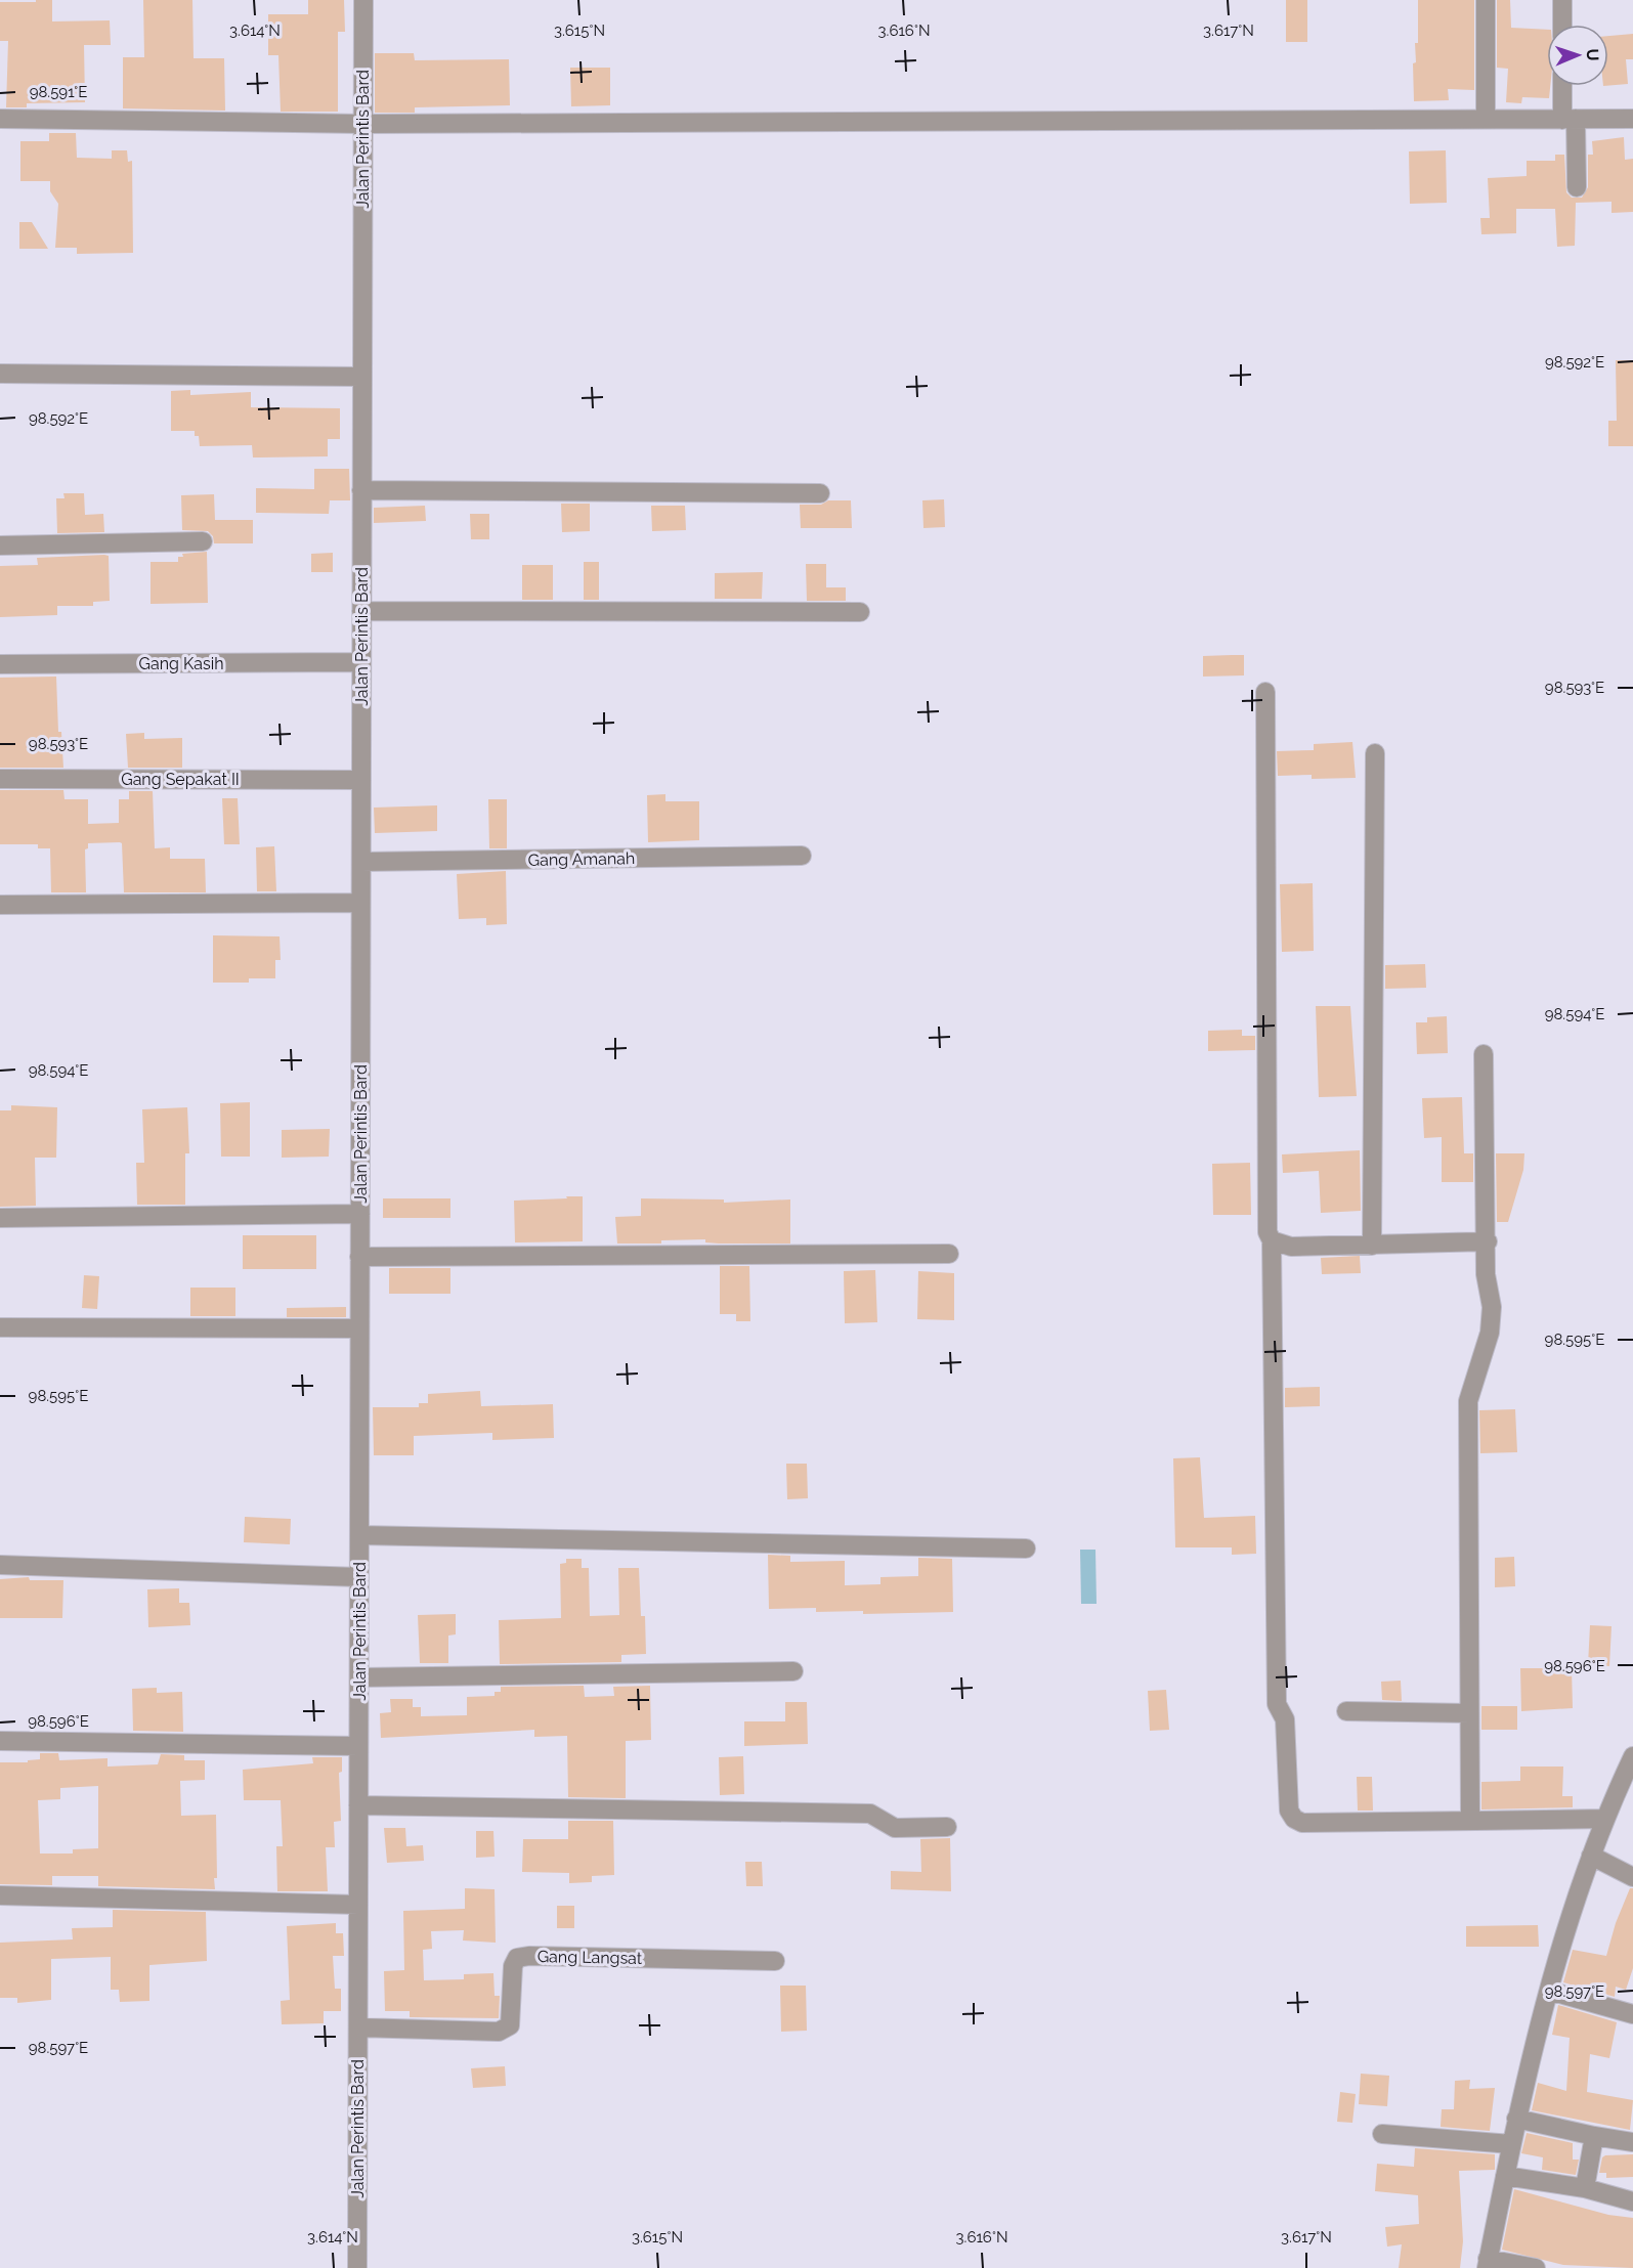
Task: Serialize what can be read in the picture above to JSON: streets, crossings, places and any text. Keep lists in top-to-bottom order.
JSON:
{
  "streets": {
    "street": [
      "Jalan Perintis Bard",
      "Gang Kasih",
      "Gang Sepakat II",
      "Gang Amanah",
      "Gang Langsat"
    ]
  },
  "crossings": [
    ["Jalan Perintis Bard", "Gang Kasih"],
    ["Jalan Perintis Bard", "Gang Sepakat II"],
    ["Jalan Perintis Bard", "Gang Amanah"],
    ["Jalan Perintis Bard", "Gang Langsat"]
  ],
  "north": "right",
  "coordinates": [
    "3.614°N",
    "3.615°N",
    "3.616°N",
    "3.617°N",
    "98.591°E",
    "98.592°E",
    "98.593°E",
    "98.594°E",
    "98.595°E",
    "98.596°E",
    "98.597°E"
  ]
}
